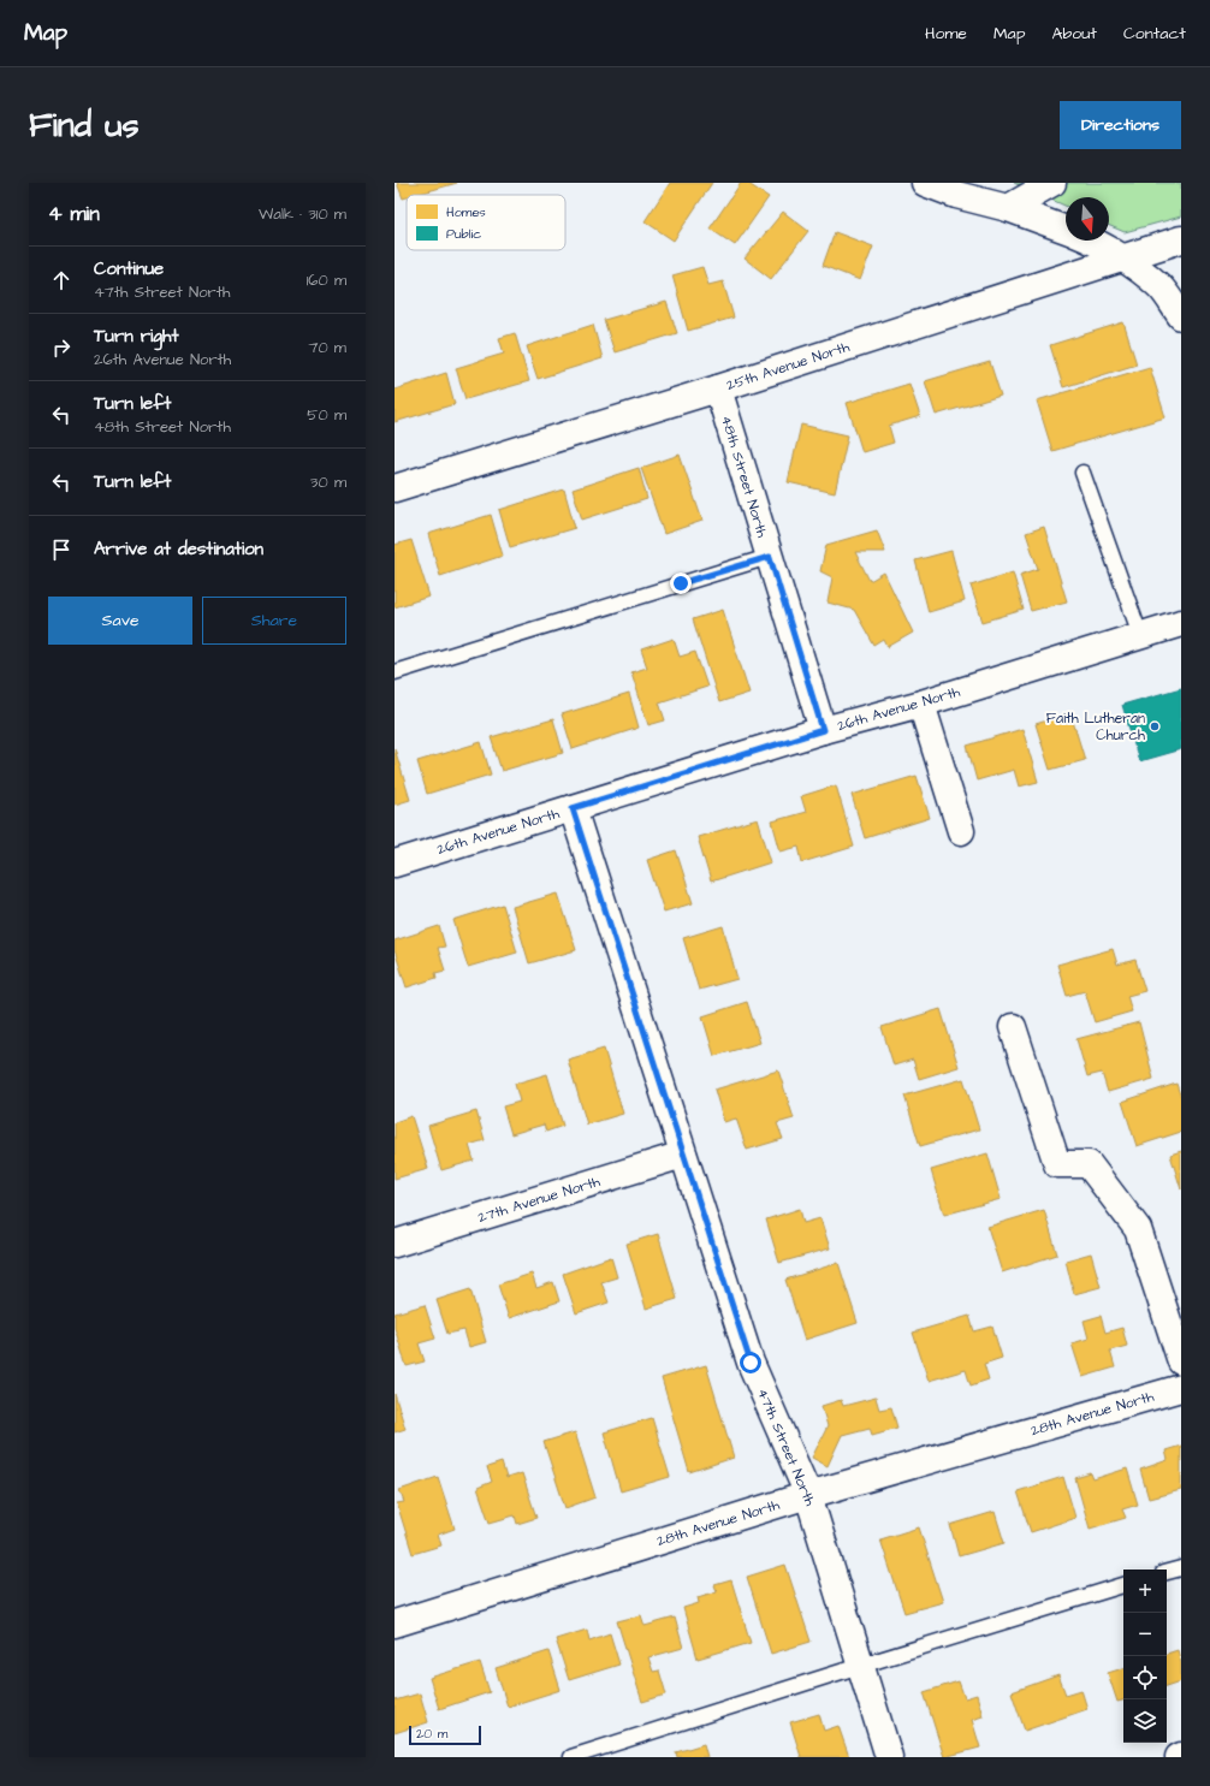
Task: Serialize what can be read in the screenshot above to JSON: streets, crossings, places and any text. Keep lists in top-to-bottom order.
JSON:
{
  "streets": {
    "street": [
      "25th Avenue North",
      "48th Street North",
      "26th Avenue North",
      "27th Avenue North",
      "28th Avenue North",
      "47th Street North"
    ]
  },
  "crossings": [
    ["25th Avenue North", "48th Street North"],
    ["48th Street North", "26th Avenue North"],
    ["26th Avenue North", "47th Street North"],
    ["27th Avenue North", "47th Street North"],
    ["28th Avenue North", "47th Street North"]
  ],
  "places": ["Faith Lutheran Church"],
  "legend": ["Homes", "Public"],
  "scale_bar": "20 m",
  "north": "bottom",
  "page": {
    "header": "Map",
    "nav": [
      "Home",
      "Map",
      "About",
      "Contact"
    ],
    "buttons": [
      "Directions",
      ["Save", "Share"]
    ],
    "title": "Find us",
    "heading": ["4 min", "Walk · 310 m"],
    "list": [
      ["Continue", "47th Street North", "160 m"],
      ["Turn right", "26th Avenue North", "70 m"],
      ["Turn left", "48th Street North", "50 m"],
      ["Turn left", "30 m"],
      "Arrive at destination"
    ],
    "map_buttons": ["+", "−"],
    "scale": "20 m"
  }
}
